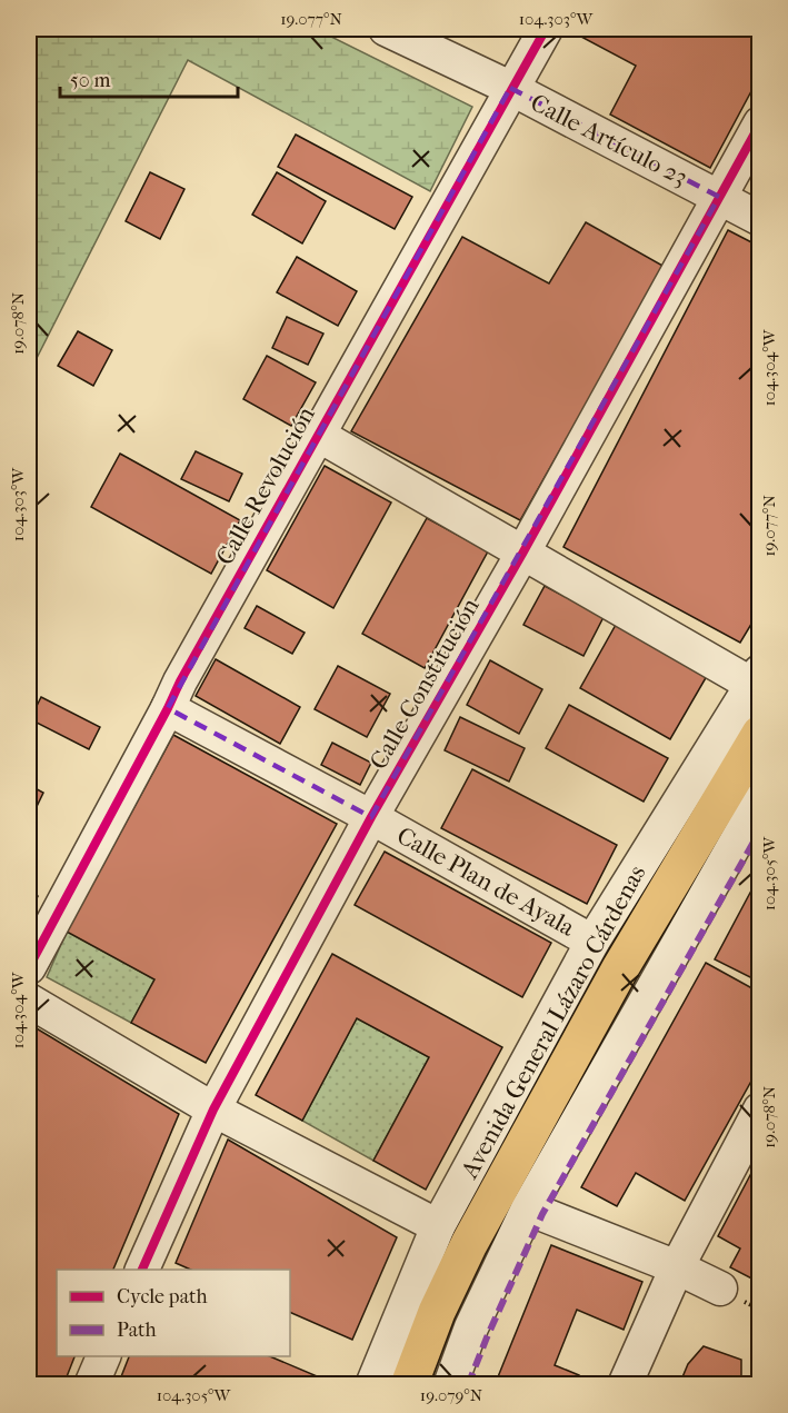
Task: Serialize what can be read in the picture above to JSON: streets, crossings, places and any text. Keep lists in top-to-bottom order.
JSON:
{
  "streets": {
    "main road": ["Avenida General Lázaro Cárdenas"],
    "street": [
      "Calle Artículo 23",
      "Calle Revolución",
      "Calle Constitución",
      "Calle Plan de Ayala"
    ]
  },
  "crossings": [
    ["Calle Artículo 23", "Calle Revolución"],
    ["Calle Artículo 23", "Calle Constitución"],
    ["Calle Revolución", "Calle Plan de Ayala"],
    ["Calle Constitución", "Calle Plan de Ayala"],
    ["Calle Plan de Ayala", "Avenida General Lázaro Cárdenas"]
  ],
  "legend": ["Cycle path", "Path"],
  "scale_bar": "50 m",
  "coordinates": [
    "19.077°N",
    "104.303°W",
    "19.078°N",
    "104.304°W",
    "104.305°W",
    "19.079°N"
  ]
}
